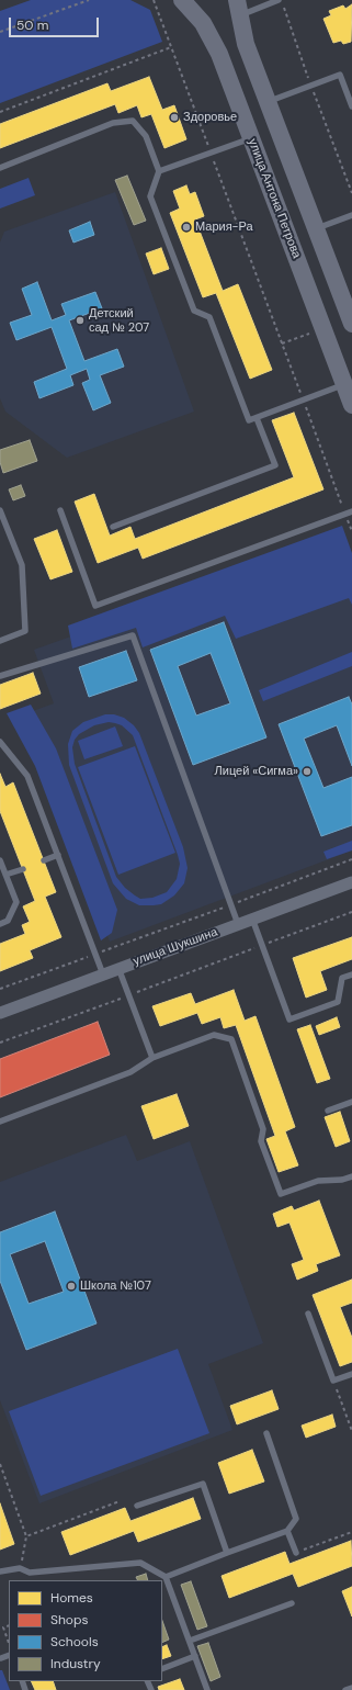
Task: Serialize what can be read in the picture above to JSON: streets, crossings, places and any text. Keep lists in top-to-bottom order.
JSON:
{
  "streets": {
    "street": ["улица Антона Петрова", "улица Шукшина"]
  },
  "places": [
    "Здоровье",
    "Мария-Ра",
    "Детский сад № 207",
    "Лицей «Сигма»",
    "Школа №107"
  ],
  "legend": [
    "Homes",
    "Shops",
    "Schools",
    "Industry"
  ],
  "scale_bar": "50 m"
}
